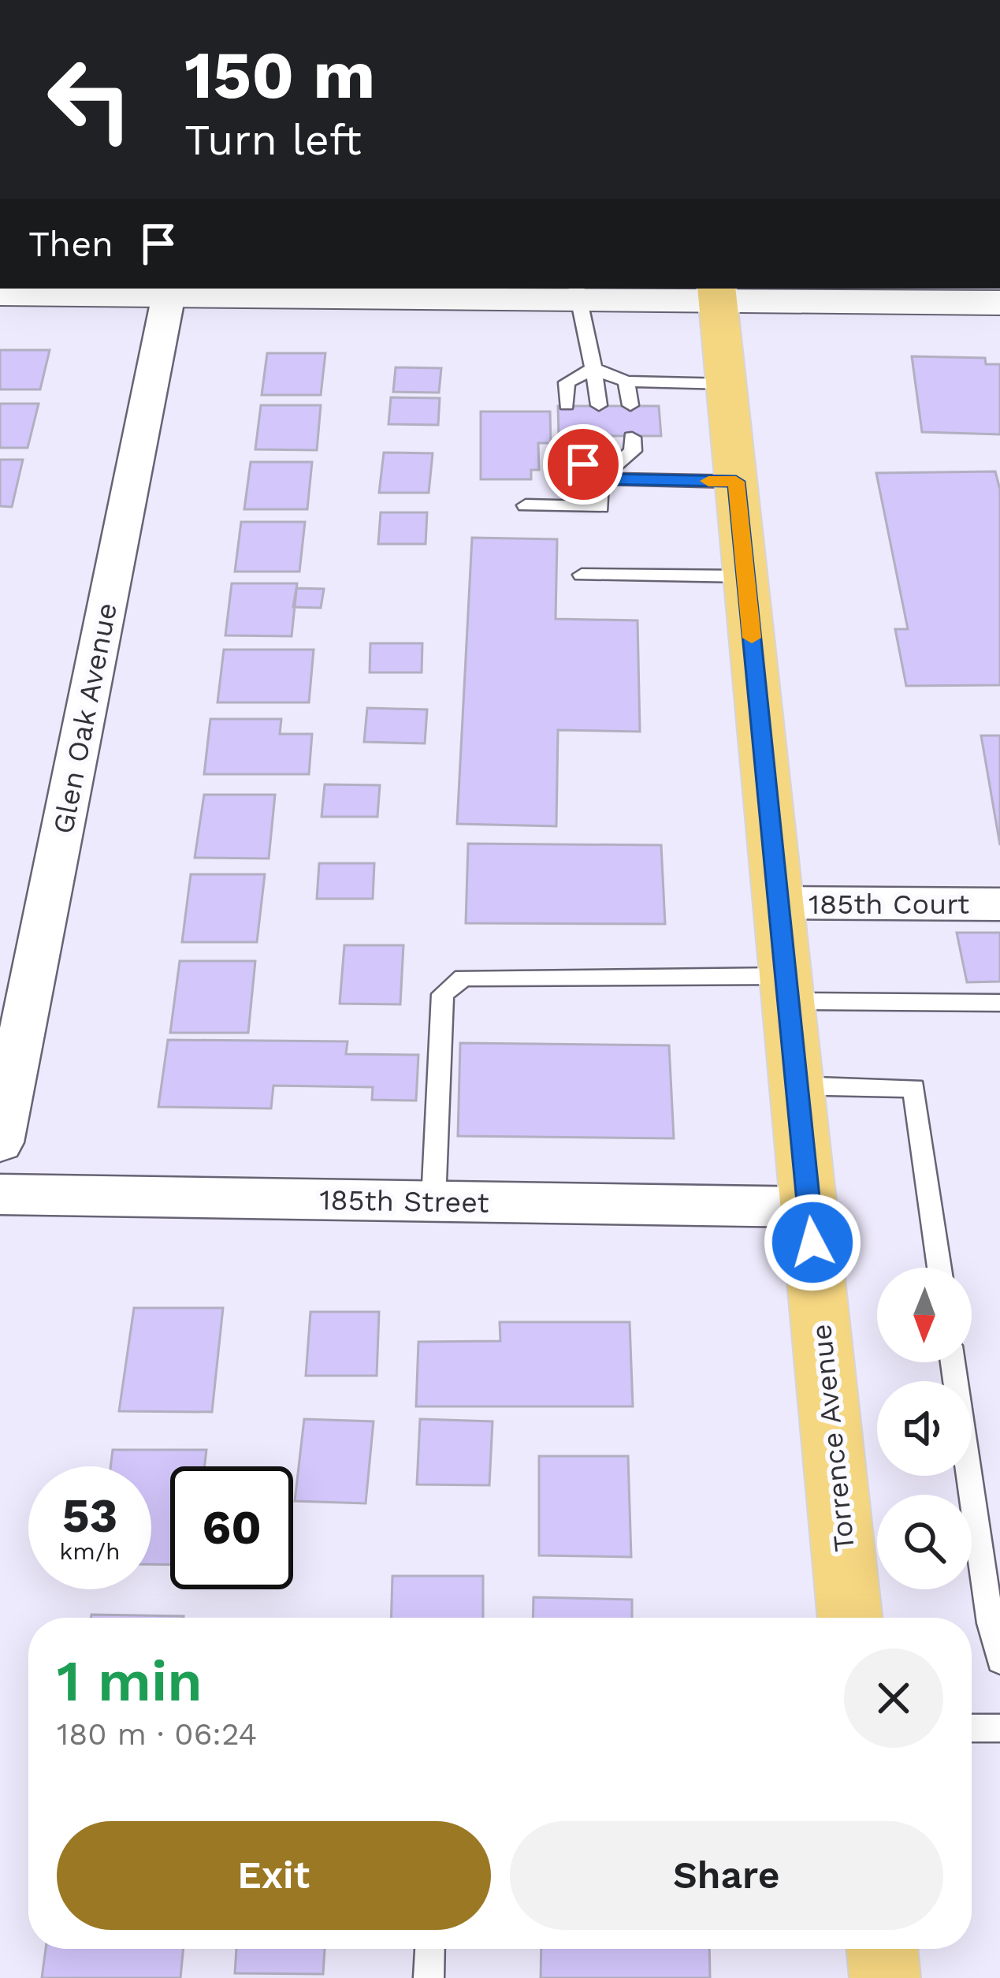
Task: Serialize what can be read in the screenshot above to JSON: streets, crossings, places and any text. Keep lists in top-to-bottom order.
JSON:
{
  "streets": {
    "main road": ["Torrence Avenue"],
    "street": ["Glen Oak Avenue", "185th Court", "185th Street"]
  },
  "crossings": [
    ["185th Court", "Torrence Avenue"],
    ["185th Street", "Torrence Avenue"]
  ],
  "north": "bottom",
  "page": {
    "turn": ["150 m", "Turn left"],
    "then": "Then",
    "speed": "53 km/h",
    "limit": "60",
    "heading": ["1 min", "180 m · 06:24"],
    "buttons": ["Exit", "Share"]
  }
}
